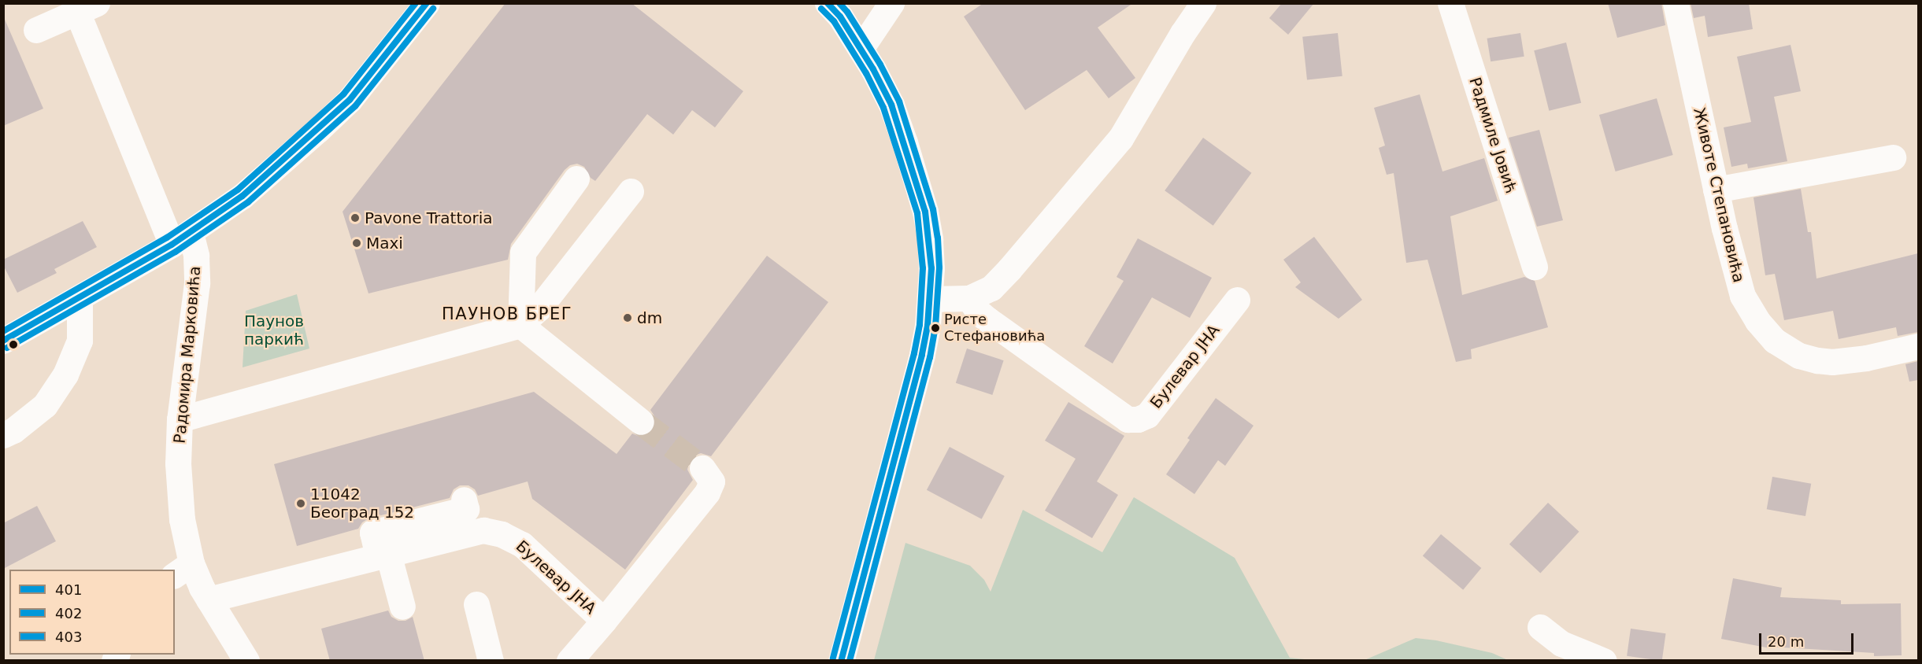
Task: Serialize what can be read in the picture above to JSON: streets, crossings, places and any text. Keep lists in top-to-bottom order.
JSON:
{
  "streets": {
    "street": [
      "Радмиле Јовић",
      "Животе Степановића",
      "Радомира Марковића",
      "Булевар ЈНА"
    ]
  },
  "crossings": [
    ["Радомира Марковића", "Булевар ЈНА"]
  ],
  "districts": ["ПАУНОВ БРЕГ"],
  "parks": ["Паунов паркић"],
  "places": [
    "Pavone Trattoria",
    "Maxi",
    "dm",
    "Ристе Стефановића",
    "11042 Београд 152"
  ],
  "lines": ["transit line 401", "transit line 403", "transit line 402"],
  "legend": ["401", "402", "403"],
  "scale_bar": "20 m"
}
